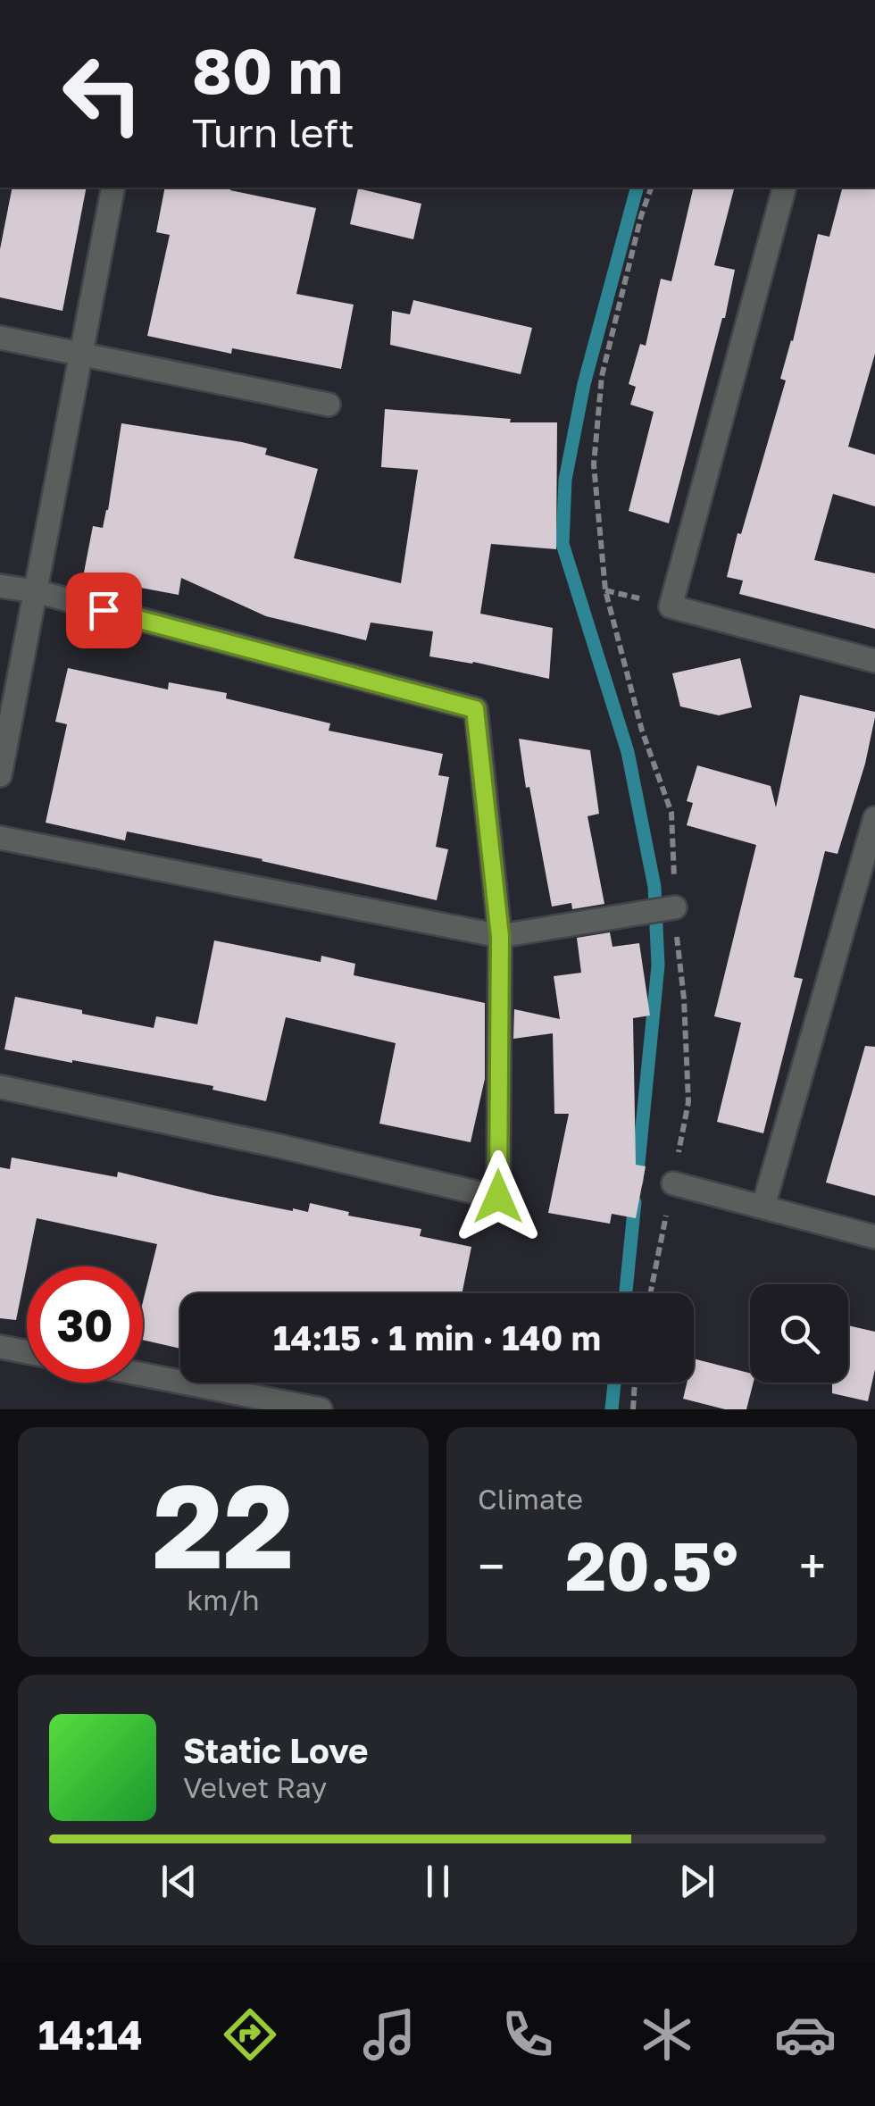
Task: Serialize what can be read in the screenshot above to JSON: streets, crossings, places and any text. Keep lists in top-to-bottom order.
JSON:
{
  "page": {
    "turn": ["80 m", "Turn left"],
    "limit": "30",
    "trip": "14:15 · 1 min · 140 m",
    "tile": [
      ["22", "km/h"],
      "Climate"
    ],
    "heat": ["−", "20.5°", "+"],
    "song": ["Static Love", "Velvet Ray"],
    "tabs": "14:14"
  }
}
